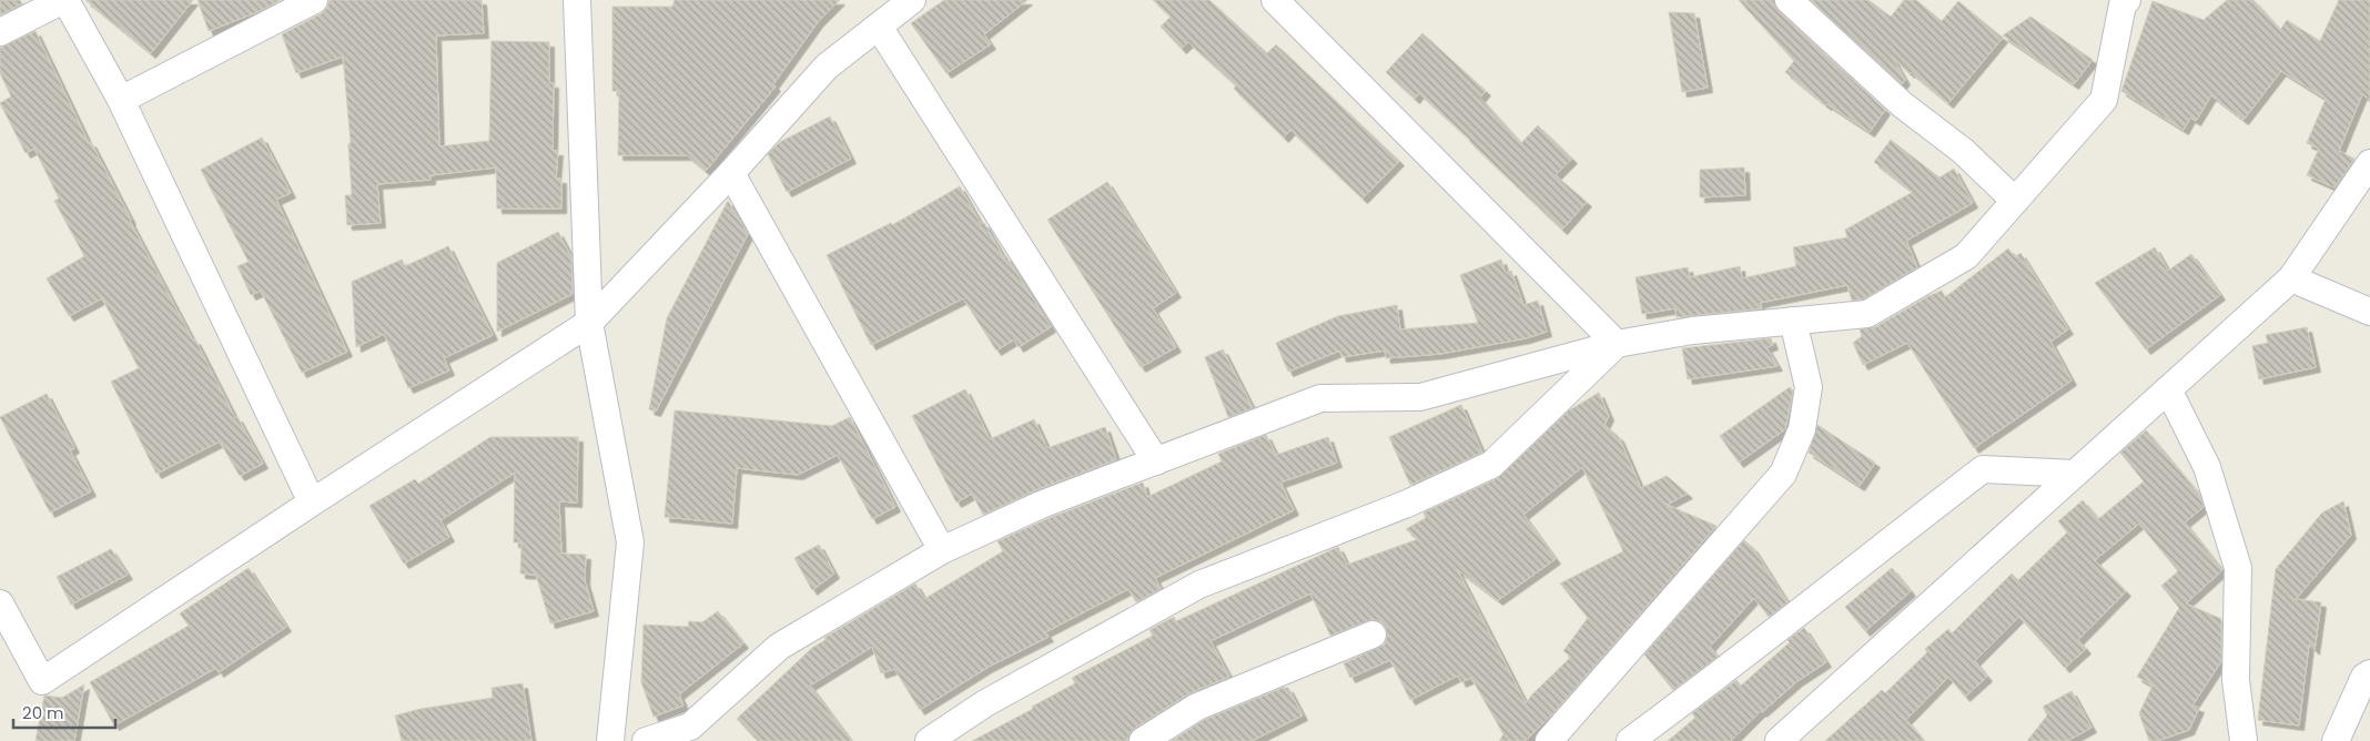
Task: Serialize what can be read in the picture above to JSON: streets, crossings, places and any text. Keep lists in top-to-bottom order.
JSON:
{
  "scale_bar": "20 m"
}
